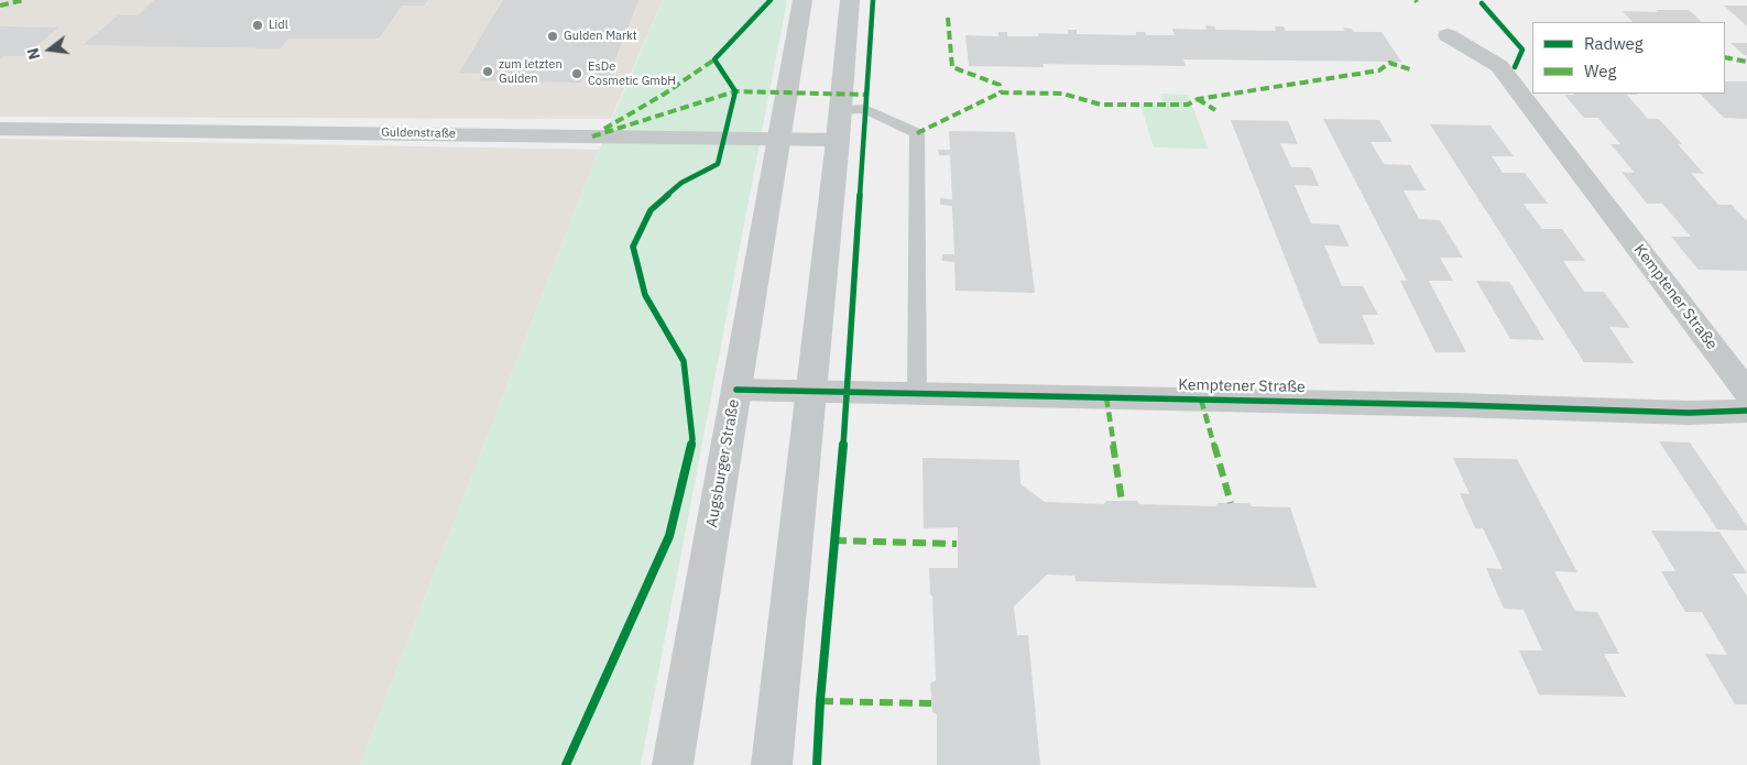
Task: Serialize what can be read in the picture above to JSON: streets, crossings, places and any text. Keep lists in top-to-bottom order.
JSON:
{
  "streets": {
    "street": ["Guldenstraße", "Kemptener Straße", "Augsburger Straße"]
  },
  "crossings": [
    ["Guldenstraße", "Augsburger Straße"],
    ["Kemptener Straße", "Augsburger Straße"]
  ],
  "places": [
    "Lidl",
    "Gulden Markt",
    "zum letzten Gulden",
    "EsDe Cosmetic GmbH"
  ],
  "legend": ["Radweg", "Weg"],
  "north": "left"
}
